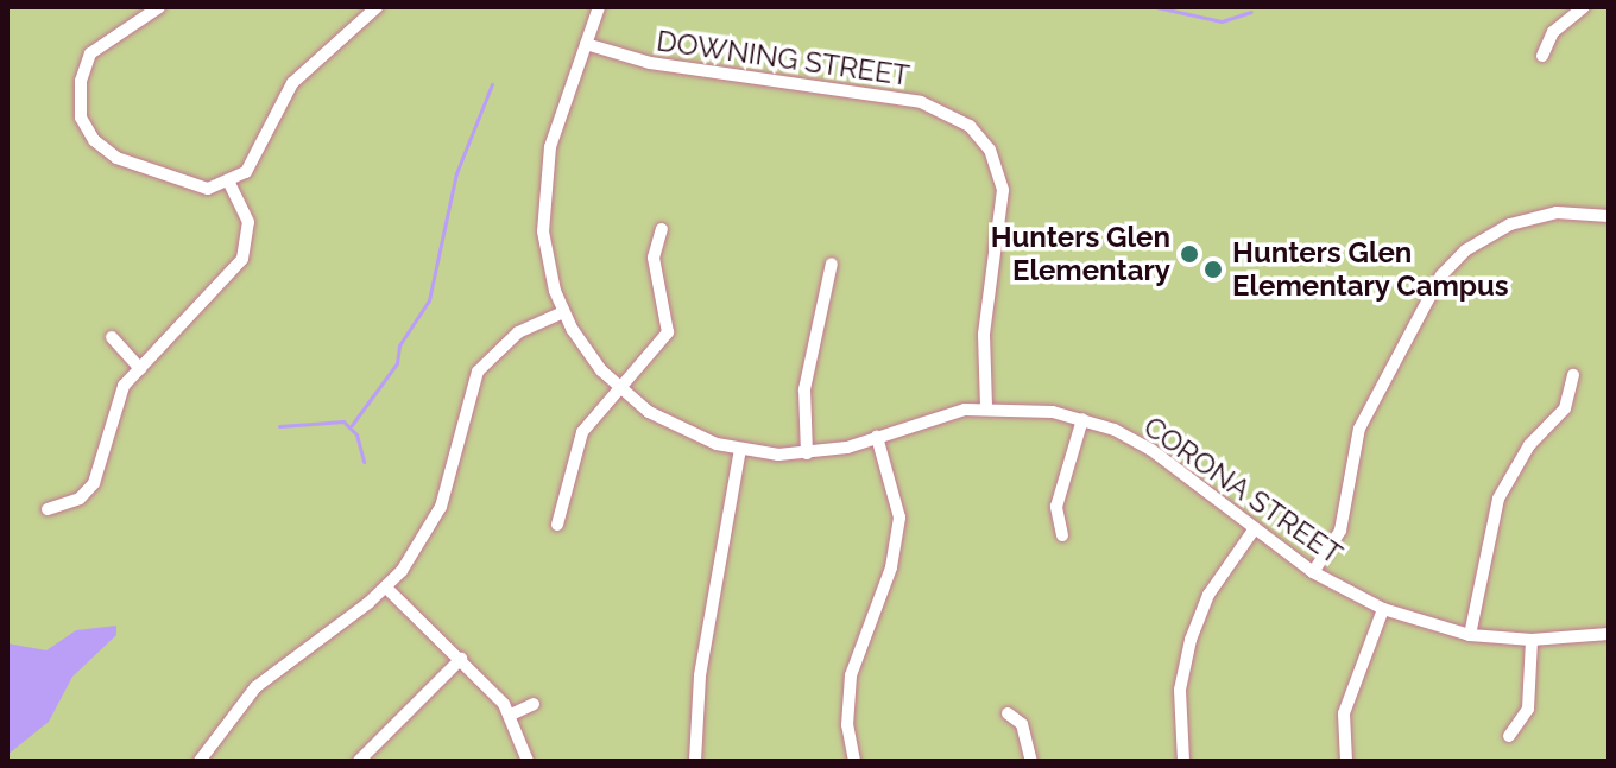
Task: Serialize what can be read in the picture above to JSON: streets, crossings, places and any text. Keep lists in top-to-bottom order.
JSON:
{
  "streets": {
    "street": ["DOWNING STREET", "CORONA STREET"]
  },
  "crossings": [
    ["DOWNING STREET", "CORONA STREET"]
  ],
  "places": ["Hunters Glen Elementary", "Hunters Glen Elementary Campus"]
}
